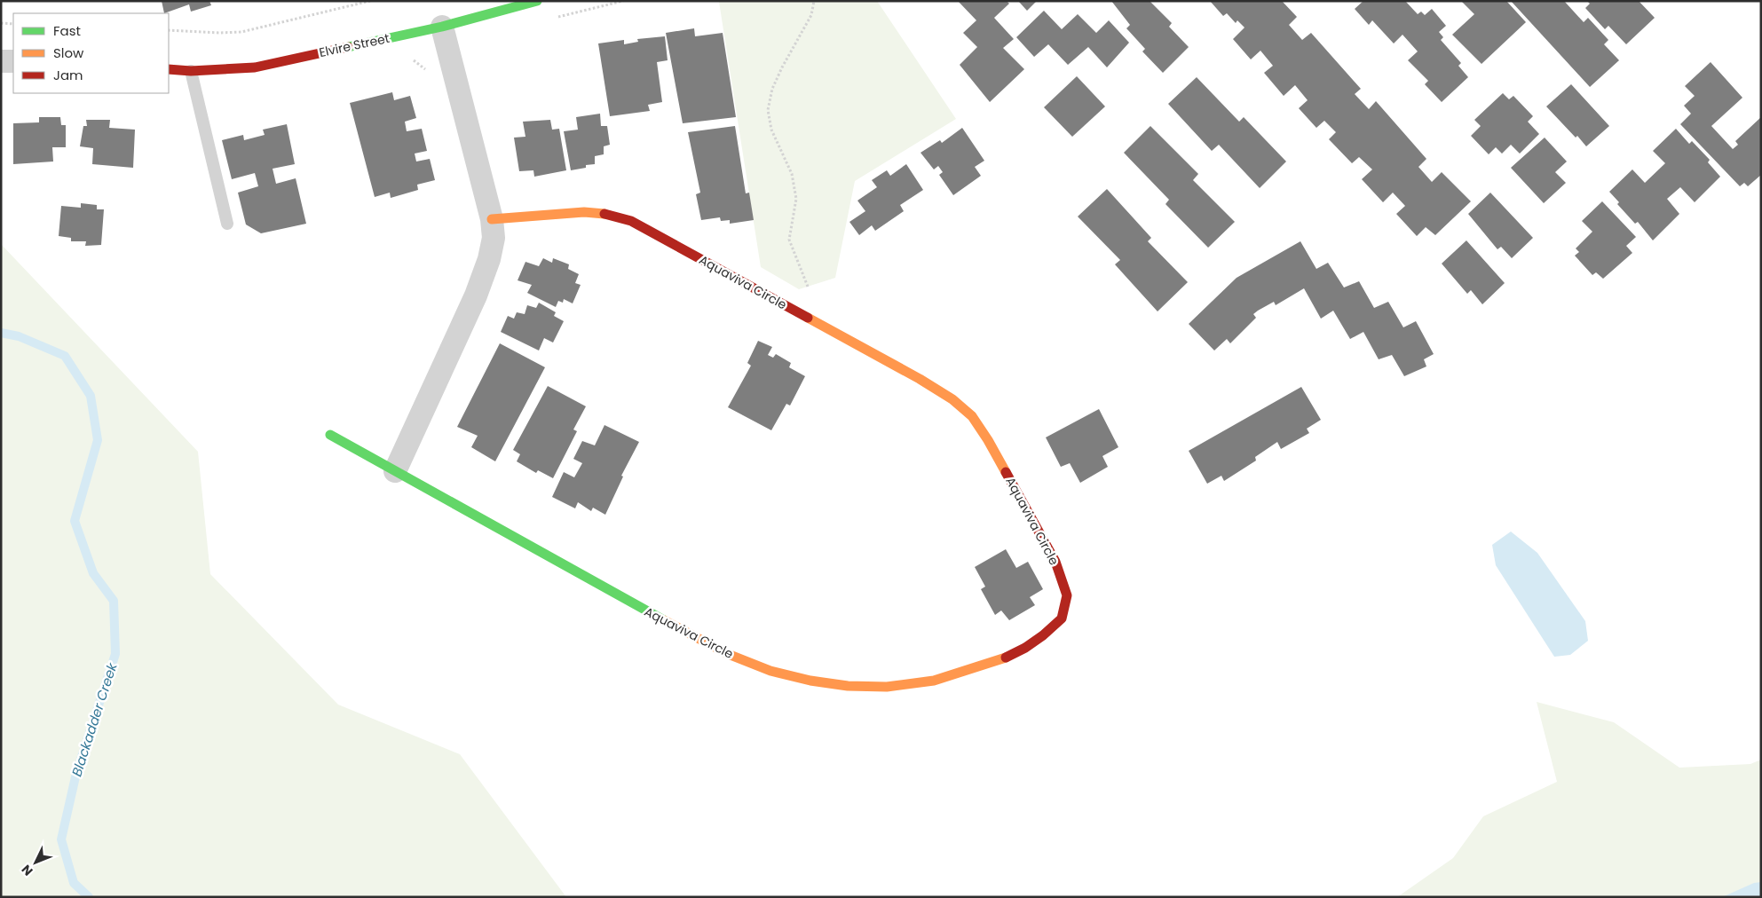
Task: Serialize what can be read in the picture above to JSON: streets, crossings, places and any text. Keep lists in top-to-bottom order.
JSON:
{
  "streets": {
    "street": ["Elvire Street", "Aquaviva Circle"]
  },
  "water": ["Blackadder Creek"],
  "legend": ["Fast", "Slow", "Jam"],
  "north": "bottom left"
}
